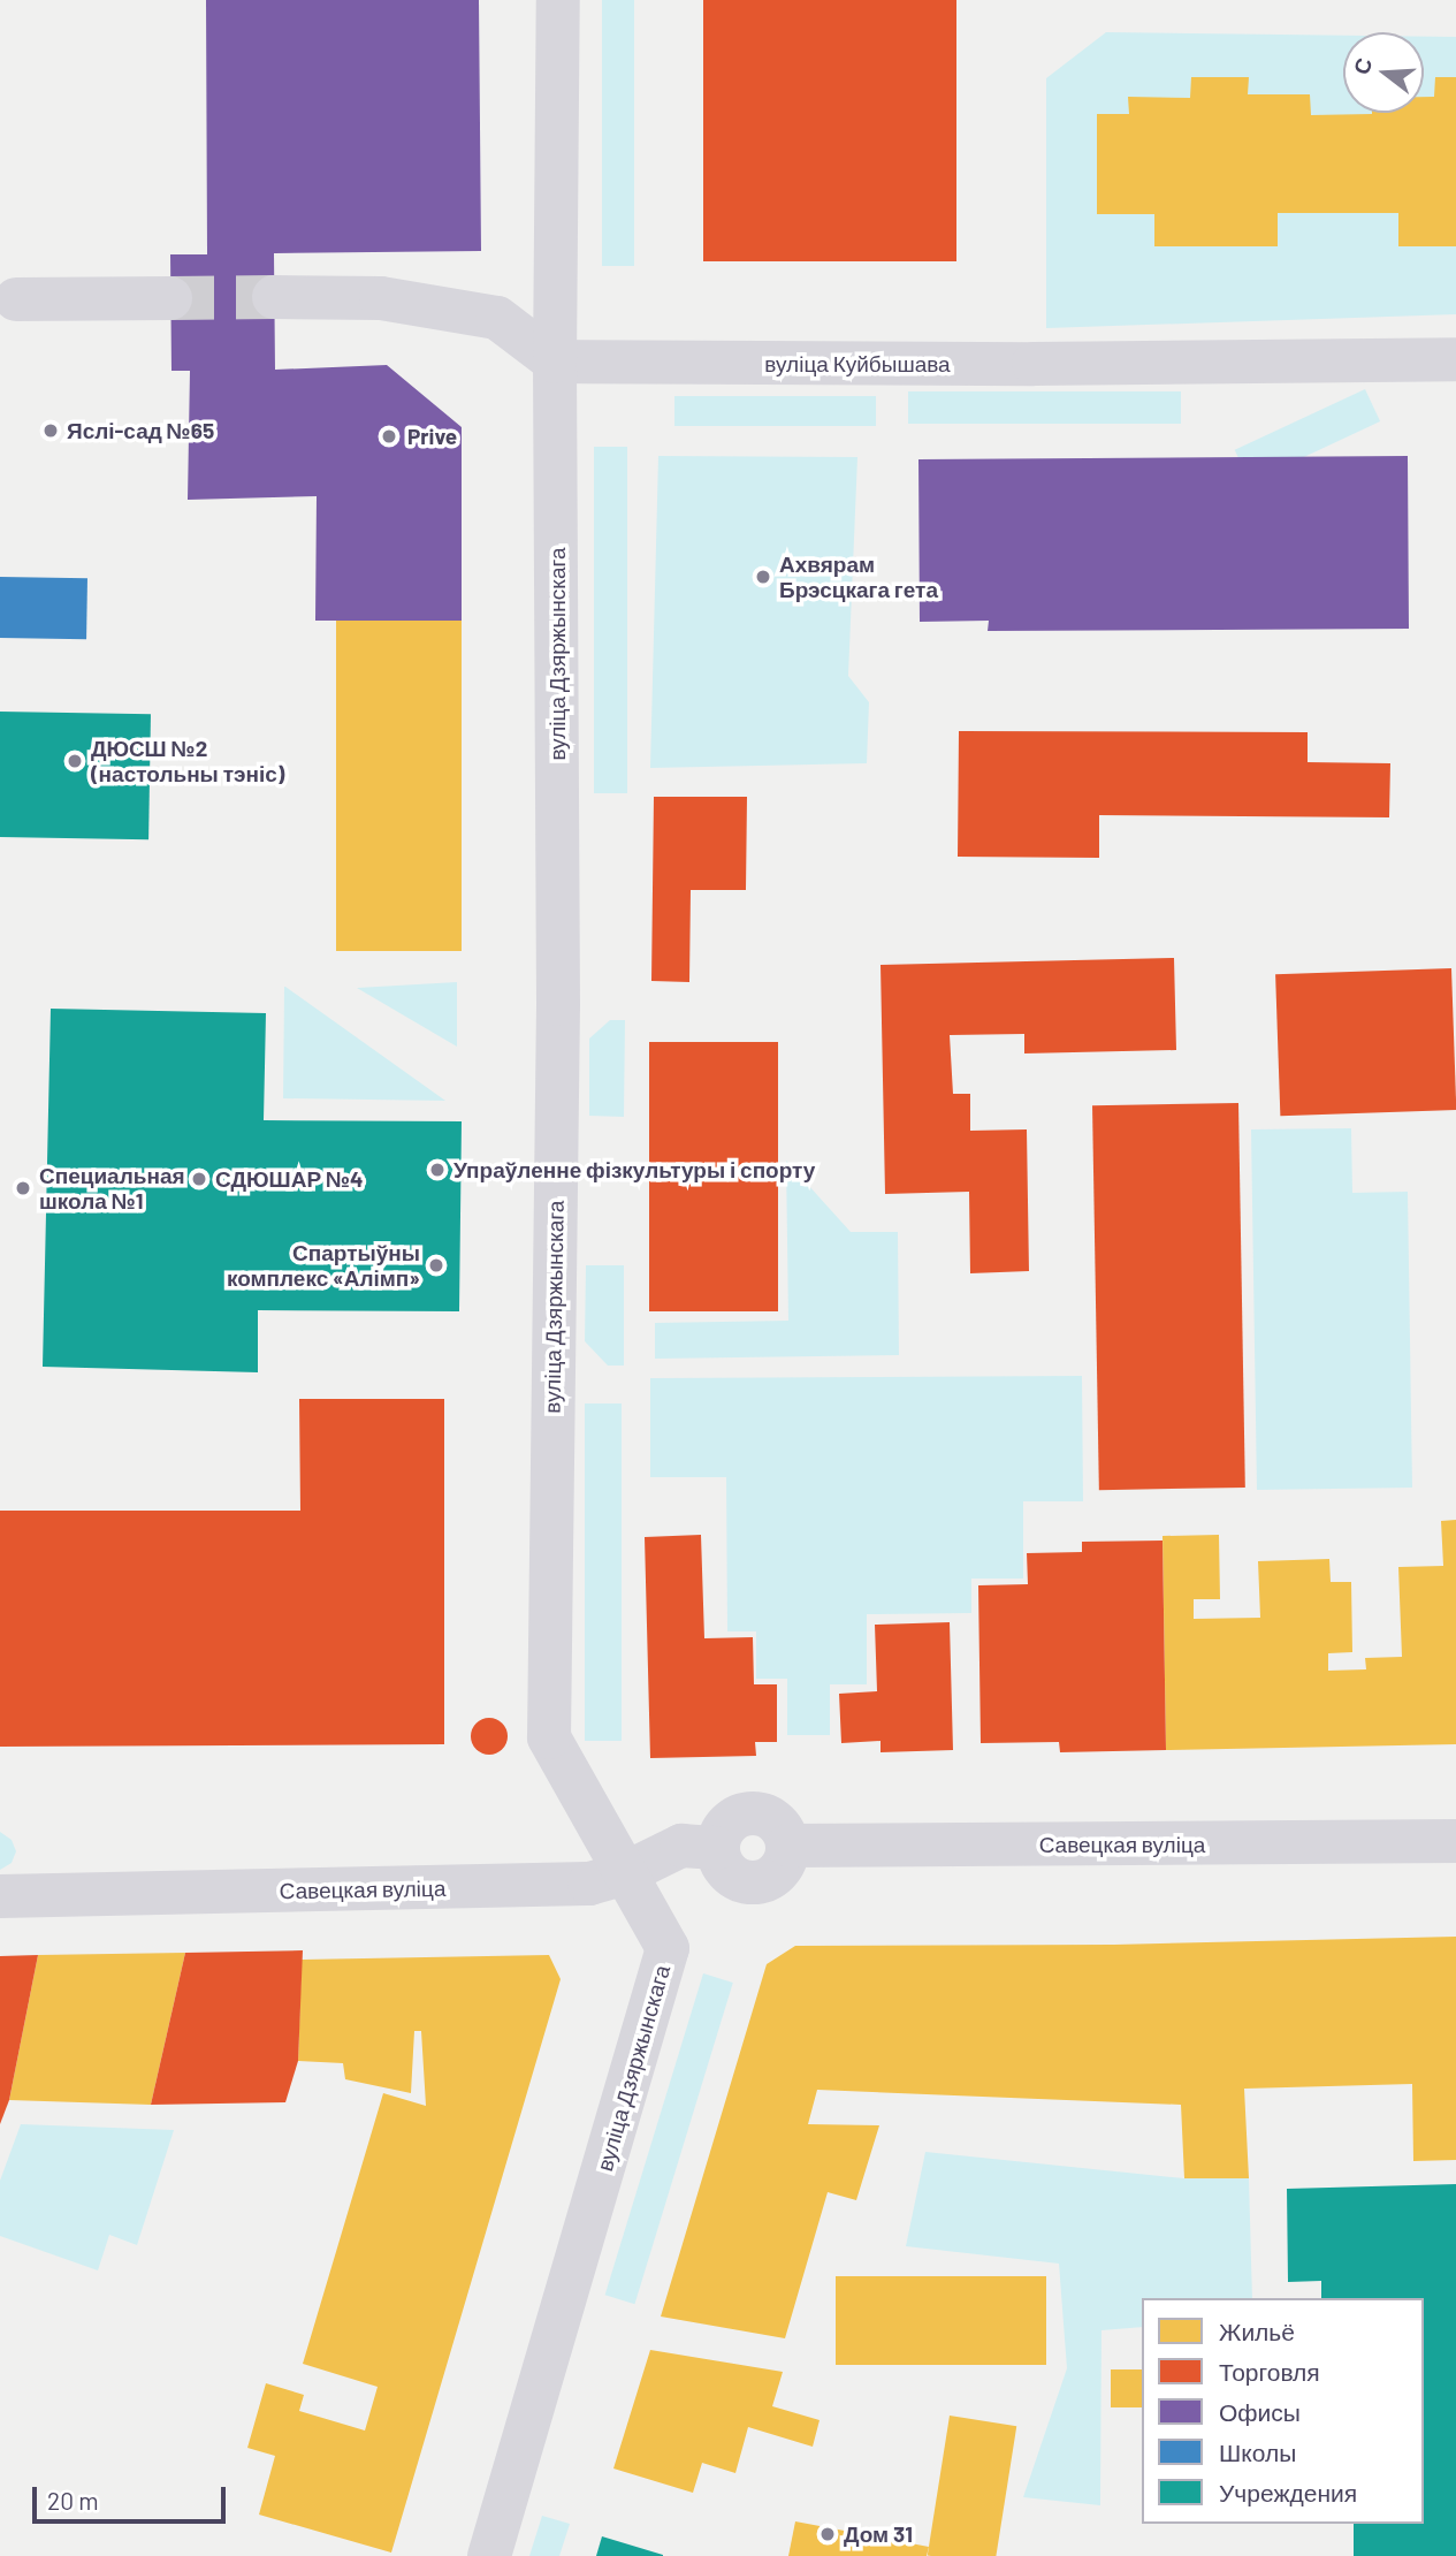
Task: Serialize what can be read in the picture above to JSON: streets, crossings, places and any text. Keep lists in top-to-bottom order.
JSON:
{
  "streets": {
    "street": ["вуліца Куйбышава", "вуліца Дзяржынскага", "Савецкая вуліца"]
  },
  "crossings": [
    ["вуліца Куйбышава", "вуліца Дзяржынскага"],
    ["вуліца Дзяржынскага", "Савецкая вуліца"]
  ],
  "places": [
    "Яслі-сад №65",
    "Prive",
    "Ахвярам Брэсцкага гета",
    "ДЮСШ №2 (настольны тэніс)",
    "Упраўленне фізкультуры і спорту",
    "СДЮШАР №4",
    "Специальная школа №1",
    "Спартыўны комплекс «Алімп»",
    "Дом 31"
  ],
  "legend": [
    "Жильё",
    "Торговля",
    "Офисы",
    "Школы",
    "Учреждения"
  ],
  "scale_bar": "20 m",
  "north": "left"
}
